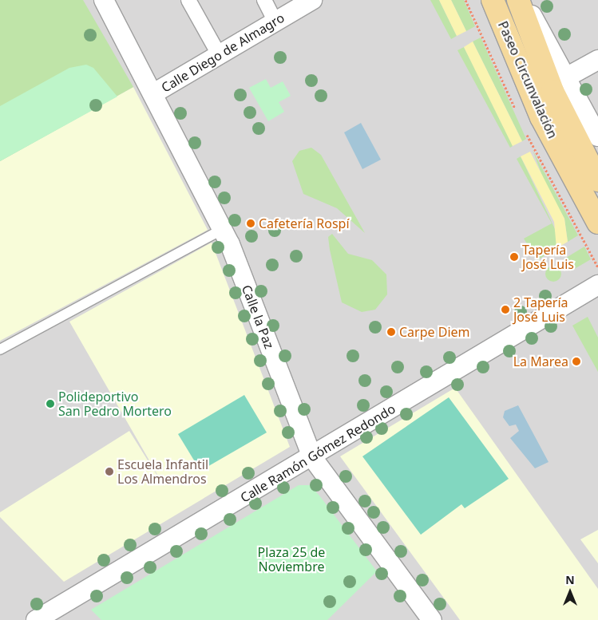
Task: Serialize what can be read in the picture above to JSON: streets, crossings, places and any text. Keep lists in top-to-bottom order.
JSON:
{
  "streets": {
    "main road": ["Paseo Circunvalación"],
    "street": ["Calle Diego de Almagro", "Calle la Paz", "Calle Ramón Gómez Redondo"]
  },
  "crossings": [
    ["Calle Diego de Almagro", "Calle la Paz"],
    ["Calle la Paz", "Calle Ramón Gómez Redondo"]
  ],
  "parks": ["Plaza 25 de Noviembre"],
  "places": [
    "Cafetería Rospí",
    "Tapería José Luis",
    "2 Tapería José Luis",
    "Carpe Diem",
    "La Marea",
    "Polideportivo San Pedro Mortero",
    "Escuela Infantil Los Almendros"
  ],
  "north": "top"
}
